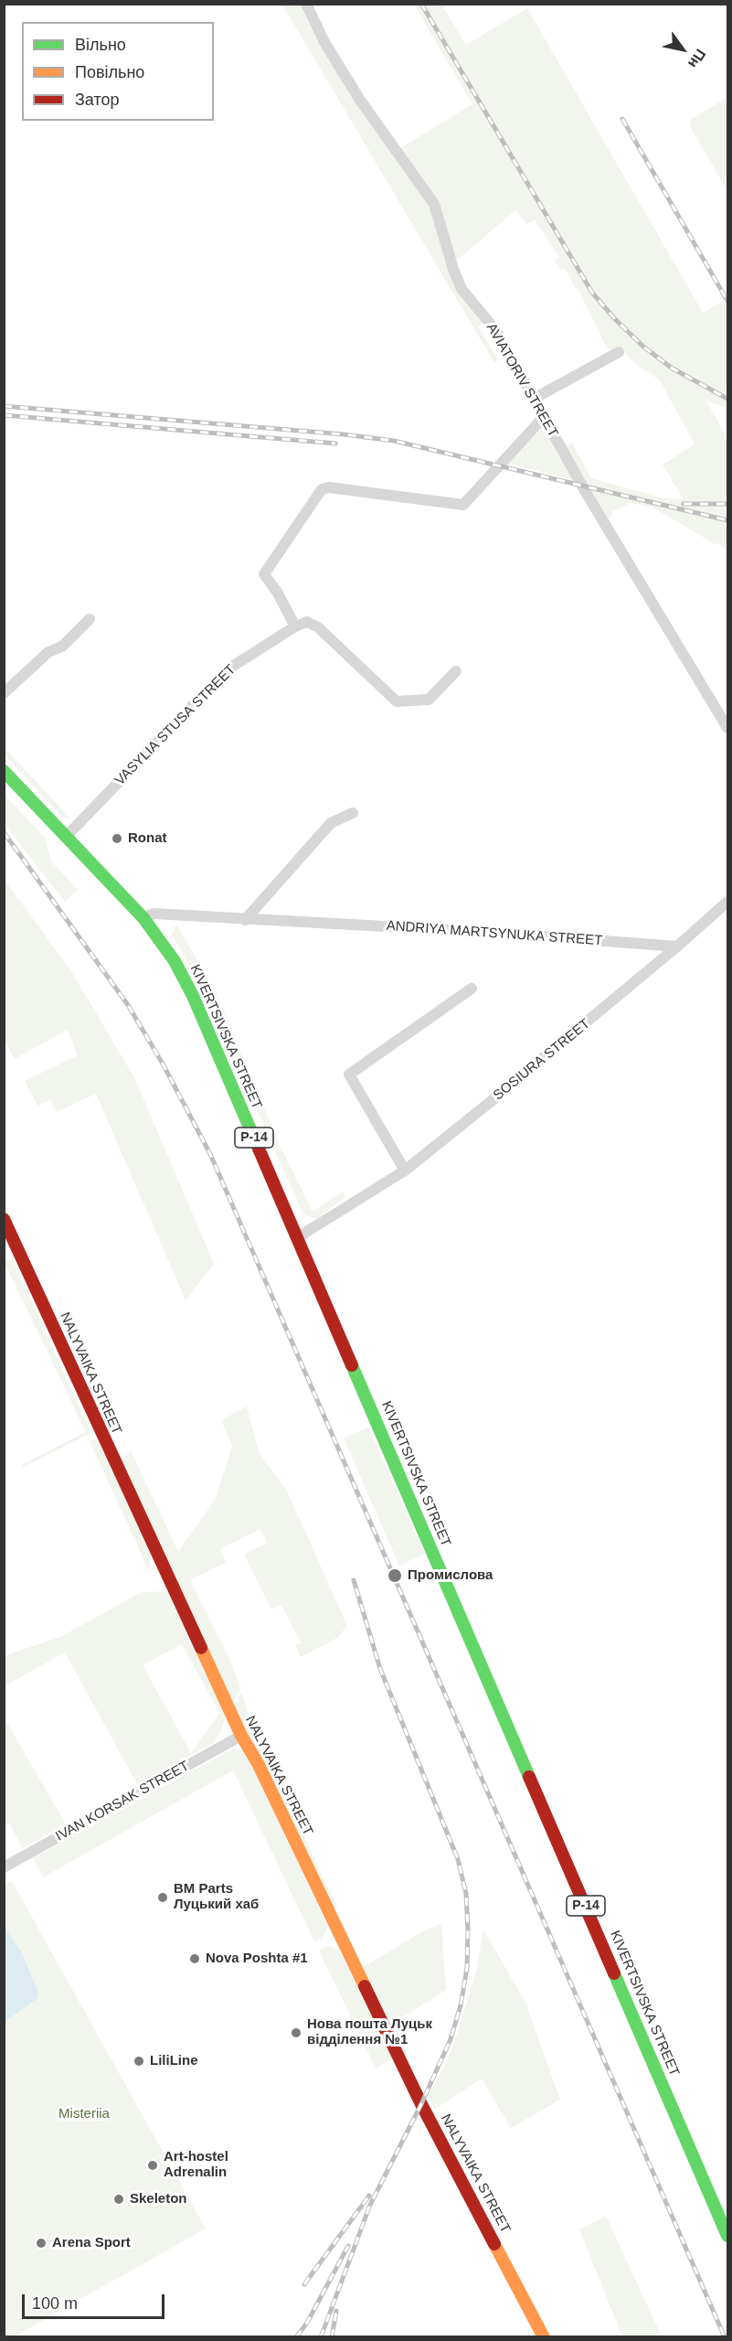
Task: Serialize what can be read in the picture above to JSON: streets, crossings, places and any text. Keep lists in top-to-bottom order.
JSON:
{
  "streets": {
    "main road": ["KIVERTSIVSKA STREET", "Р-14", "NALYVAIKA STREET"],
    "street": [
      "AVIATORIV STREET",
      "VASYLIA STUSA STREET",
      "ANDRIYA MARTSYNUKA STREET",
      "SOSIURA STREET",
      "IVAN KORSAK STREET"
    ]
  },
  "crossings": [
    ["VASYLIA STUSA STREET", "KIVERTSIVSKA STREET"],
    ["ANDRIYA MARTSYNUKA STREET", "KIVERTSIVSKA STREET"],
    ["ANDRIYA MARTSYNUKA STREET", "SOSIURA STREET"],
    ["KIVERTSIVSKA STREET", "SOSIURA STREET"],
    ["NALYVAIKA STREET", "IVAN KORSAK STREET"]
  ],
  "parks": ["Misteriia"],
  "places": [
    "Ronat",
    "Промислова",
    "BM Parts Луцький хаб",
    "Nova Poshta #1",
    "Нова пошта Луцьк відділення №1",
    "LiliLine",
    "Art-hostel Adrenalin",
    "Skeleton",
    "Arena Sport"
  ],
  "legend": ["Вільно", "Повільно", "Затор"],
  "scale_bar": "100 m",
  "north": "bottom right"
}
